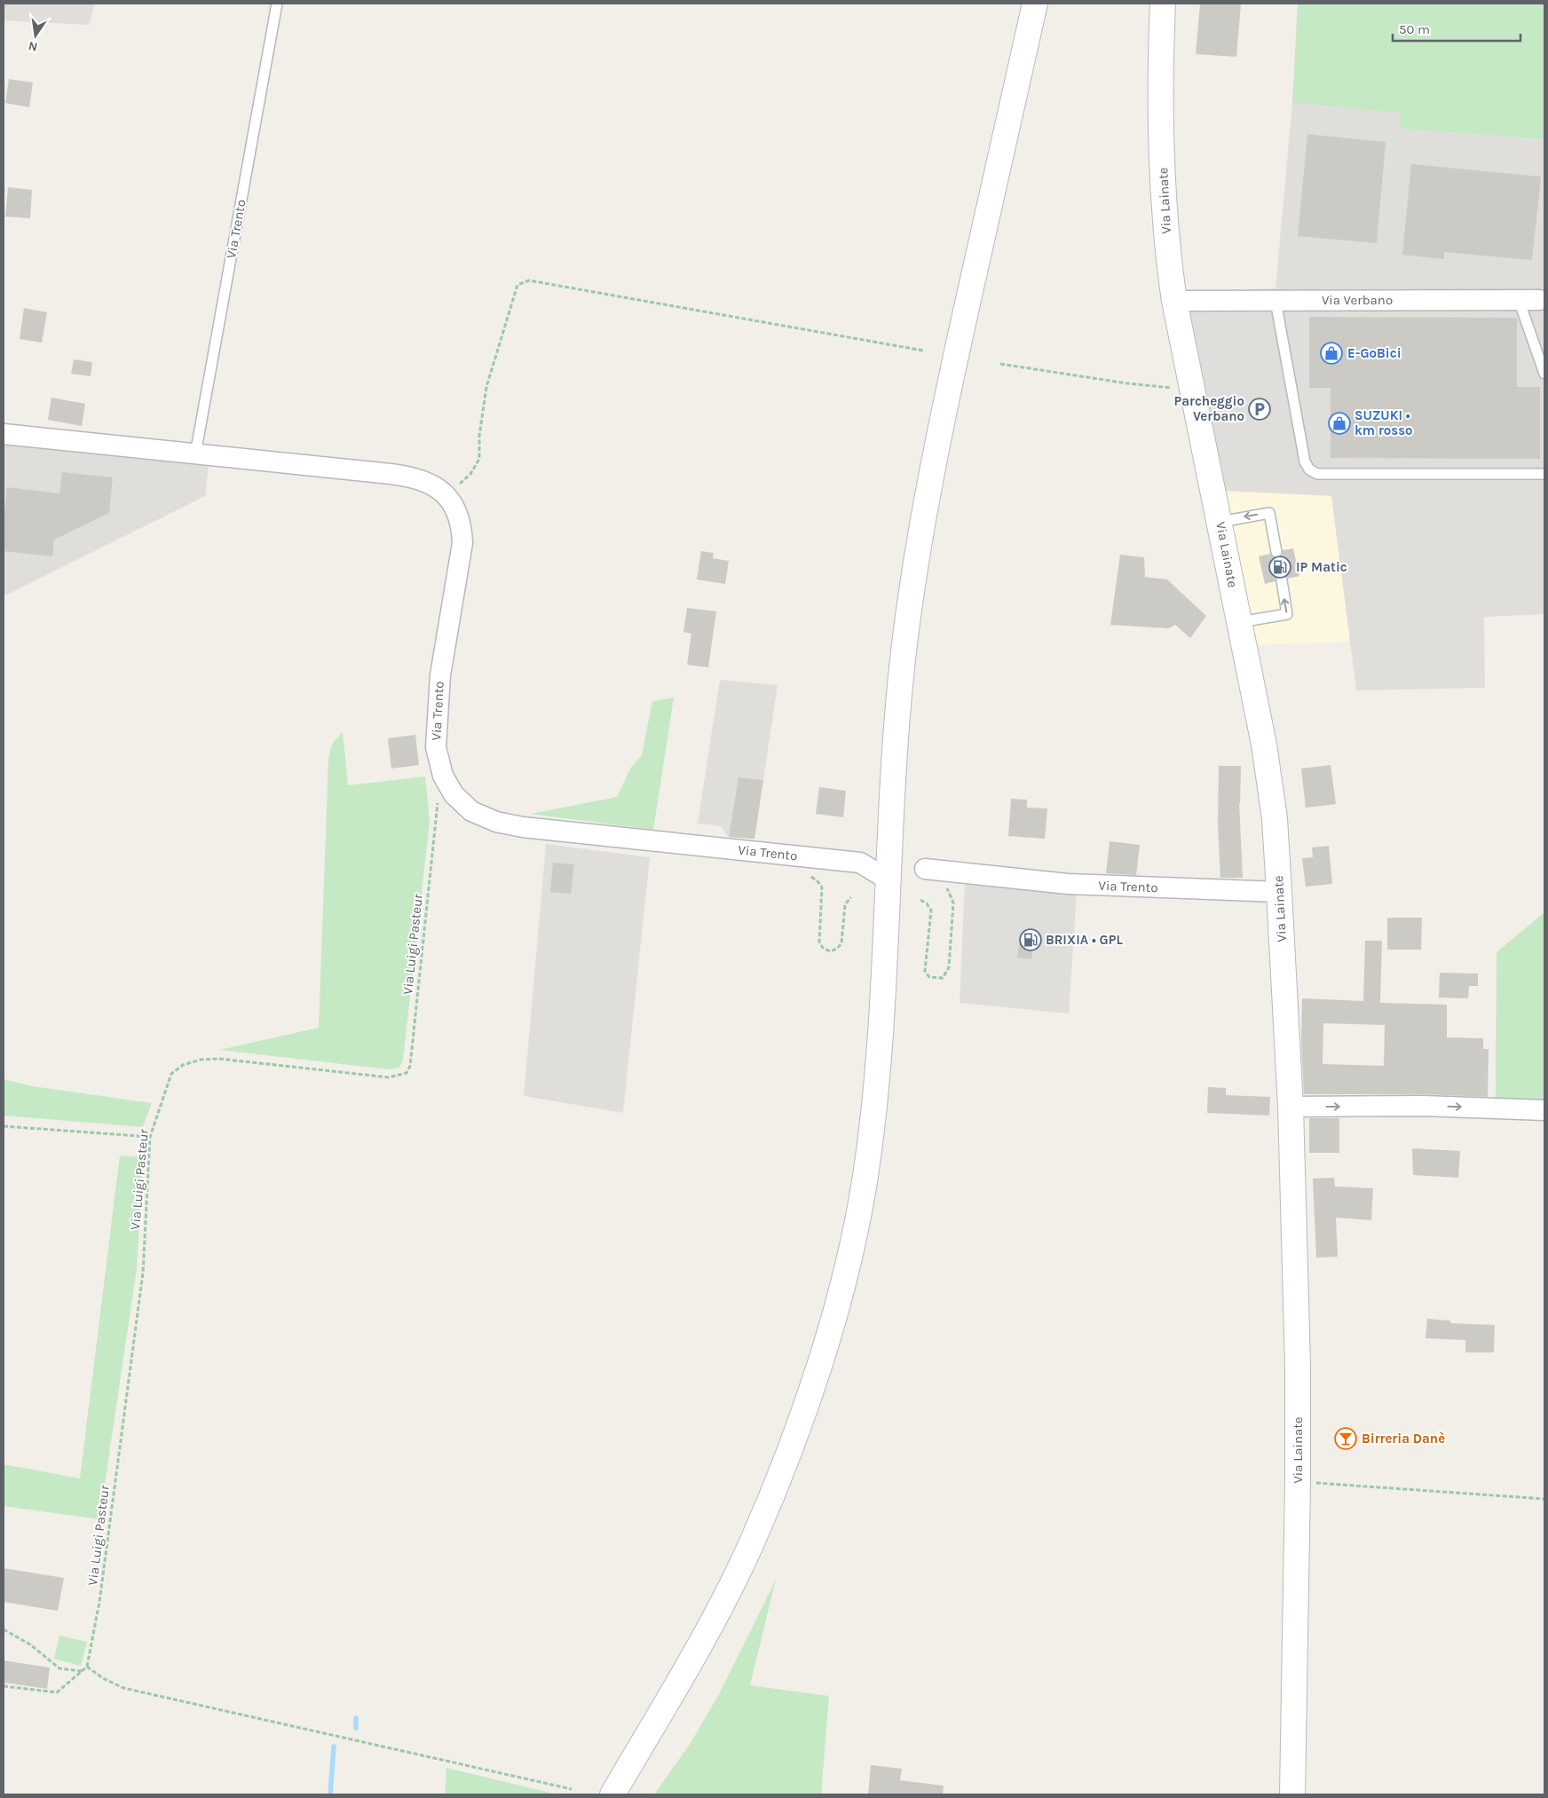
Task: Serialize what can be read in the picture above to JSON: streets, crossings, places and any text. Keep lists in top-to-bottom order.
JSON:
{
  "streets": {
    "main road": ["Via Lainate"],
    "street": ["Via Trento", "Via Verbano"],
    "path": ["Via Luigi Pasteur"]
  },
  "crossings": [
    ["Via Lainate", "Via Trento"],
    ["Via Lainate", "Via Verbano"],
    ["Via Trento", "Via Luigi Pasteur"]
  ],
  "places": {
    "shop": ["E-GoBici", "SUZUKI • km rosso"],
    "parking": ["Parcheggio Verbano"],
    "fuel station": ["IP Matic", "BRIXIA • GPL"],
    "bar": ["Birreria Danè"]
  },
  "scale_bar": "50 m",
  "north": "bottom"
}
